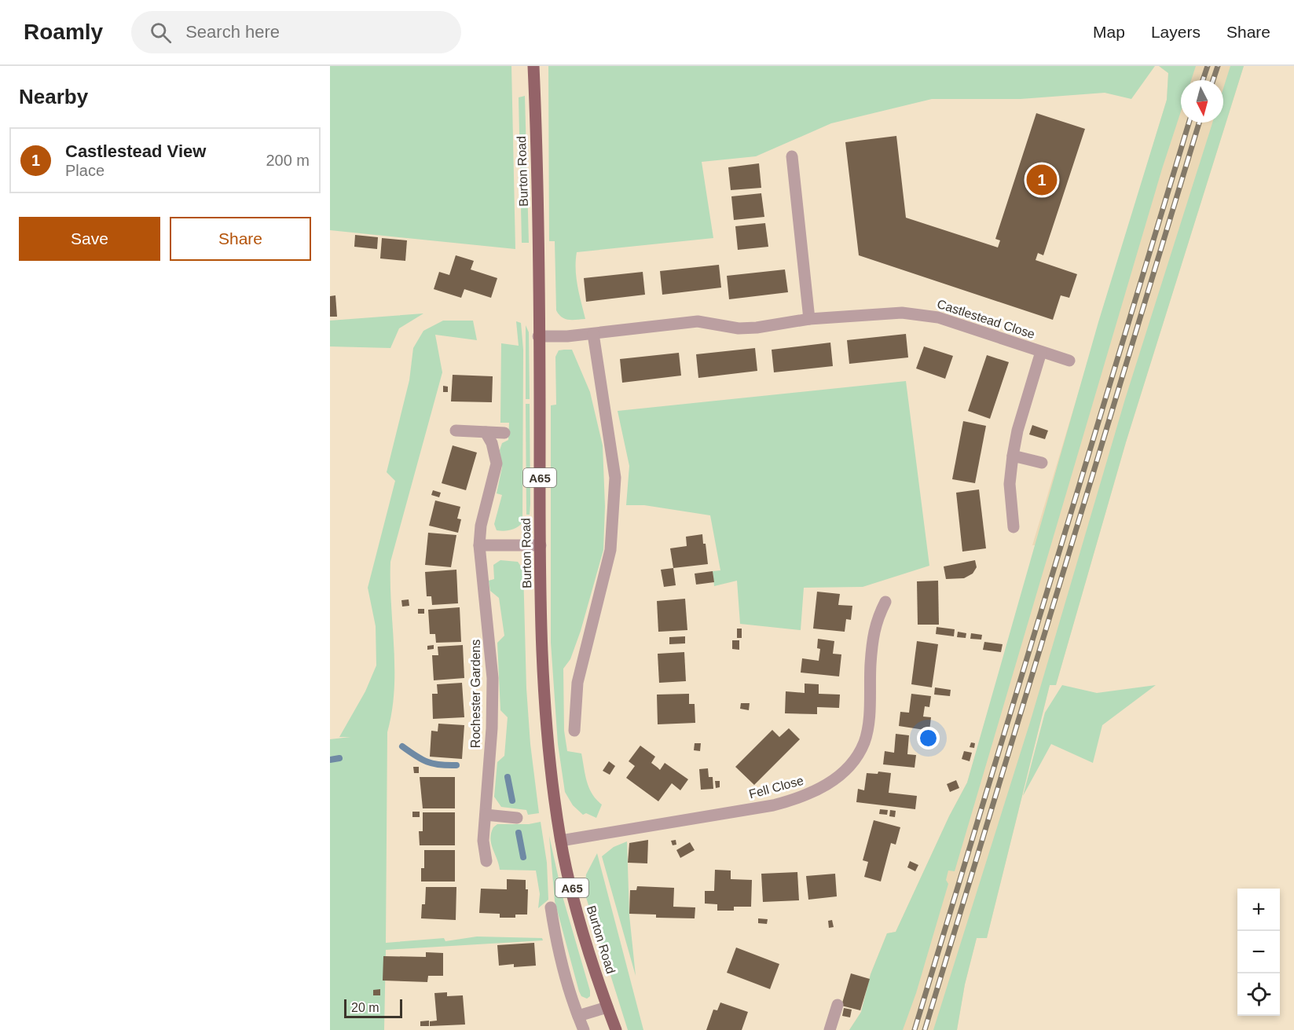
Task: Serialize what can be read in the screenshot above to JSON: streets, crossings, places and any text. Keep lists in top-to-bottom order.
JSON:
{
  "streets": {
    "main road": ["Burton Road", "A65"],
    "street": ["Castlestead Close", "Rochester Gardens", "Fell Close"]
  },
  "crossings": [
    ["Burton Road", "Castlestead Close"],
    ["Burton Road", "Fell Close"]
  ],
  "scale_bar": "20 m",
  "north": "bottom",
  "page": {
    "header": "Roamly",
    "search": "Search here",
    "nav": ["Map", "Layers", "Share"],
    "heading": "Nearby",
    "list": [
      {
        "mark": "1",
        "name": "Castlestead View",
        "note": "Place",
        "value": "200 m"
      }
    ],
    "pins": "1",
    "buttons": ["Save", "Share"],
    "map_buttons": ["+", "−"],
    "scale": "20 m"
  }
}
